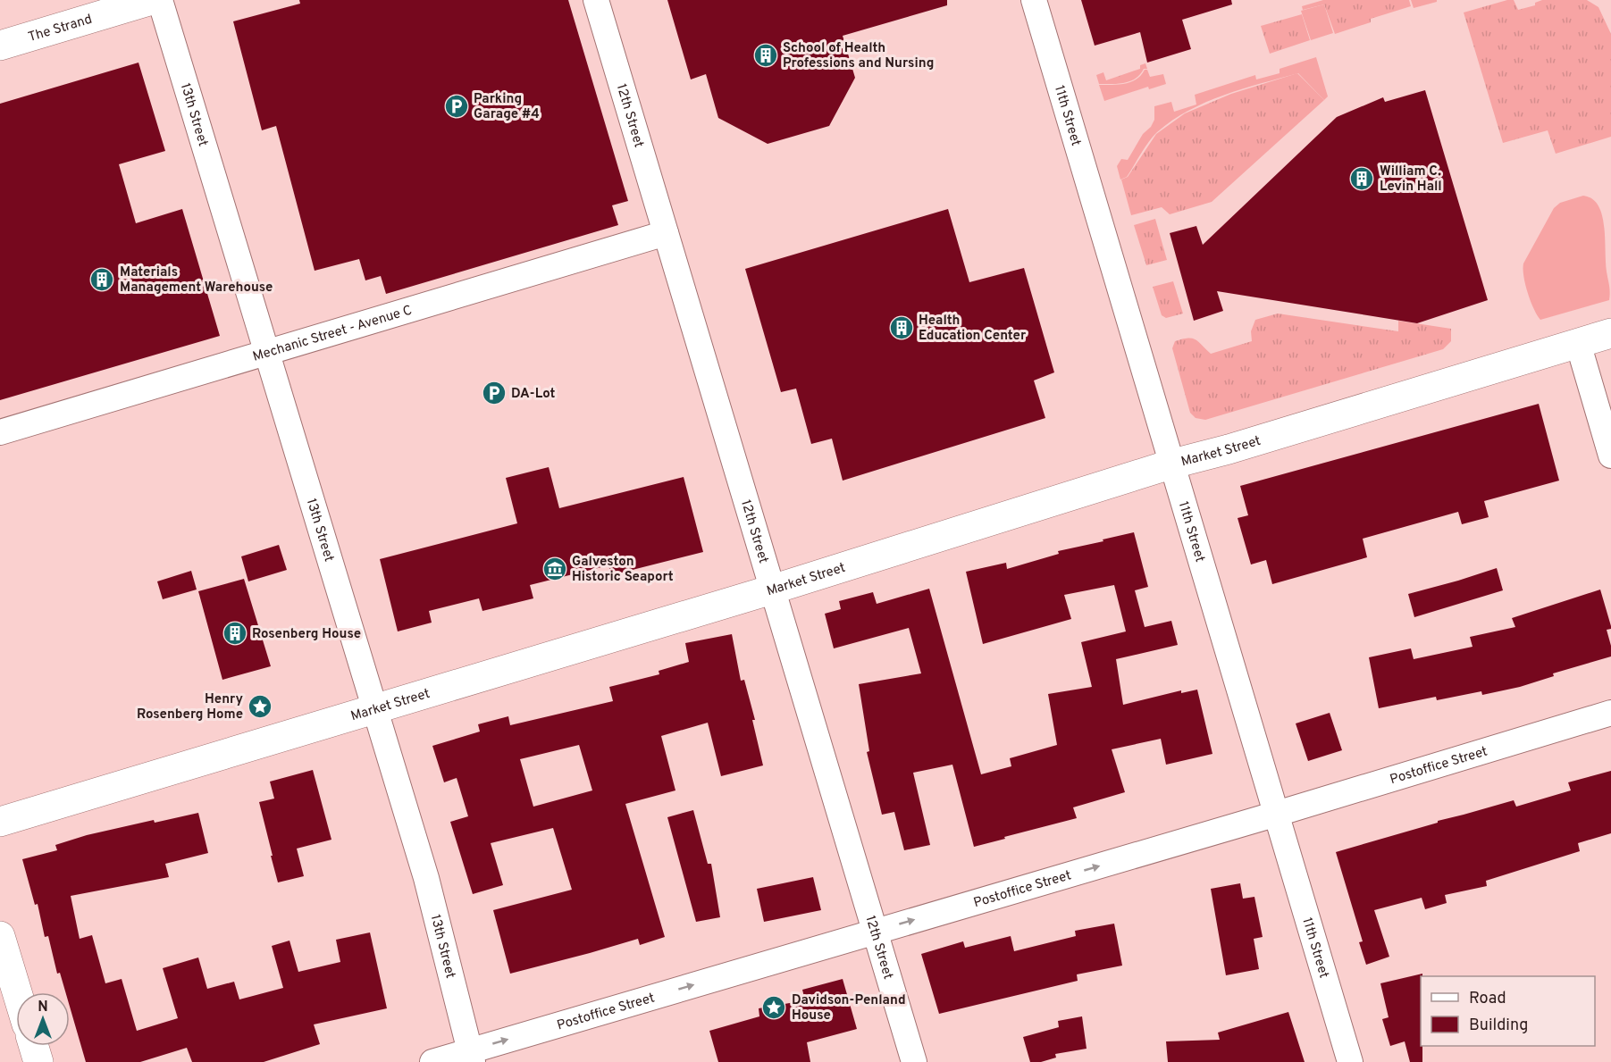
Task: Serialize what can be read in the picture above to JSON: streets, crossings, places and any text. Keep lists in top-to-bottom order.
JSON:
{
  "streets": {
    "main road": ["The Strand", "Market Street"],
    "street": [
      "13th Street",
      "12th Street",
      "11th Street",
      "Mechanic Street - Avenue C",
      "Postoffice Street"
    ]
  },
  "crossings": [
    ["13th Street", "Mechanic Street - Avenue C"],
    ["13th Street", "Market Street"],
    ["13th Street", "Postoffice Street"],
    ["12th Street", "Mechanic Street - Avenue C"],
    ["12th Street", "Market Street"],
    ["12th Street", "Postoffice Street"],
    ["11th Street", "Market Street"],
    ["11th Street", "Postoffice Street"]
  ],
  "one_way": ["Postoffice Street"],
  "places": {
    "building": [
      "School of Health Professions and Nursing",
      "William C. Levin Hall",
      "Materials Management Warehouse",
      "Health Education Center",
      "Rosenberg House"
    ],
    "parking": ["Parking Garage #4", "DA-Lot"],
    "museum": ["Galveston Historic Seaport"],
    "place": ["Henry Rosenberg Home", "Davidson-Penland House"]
  },
  "legend": ["Road", "Building"],
  "north": "top"
}
